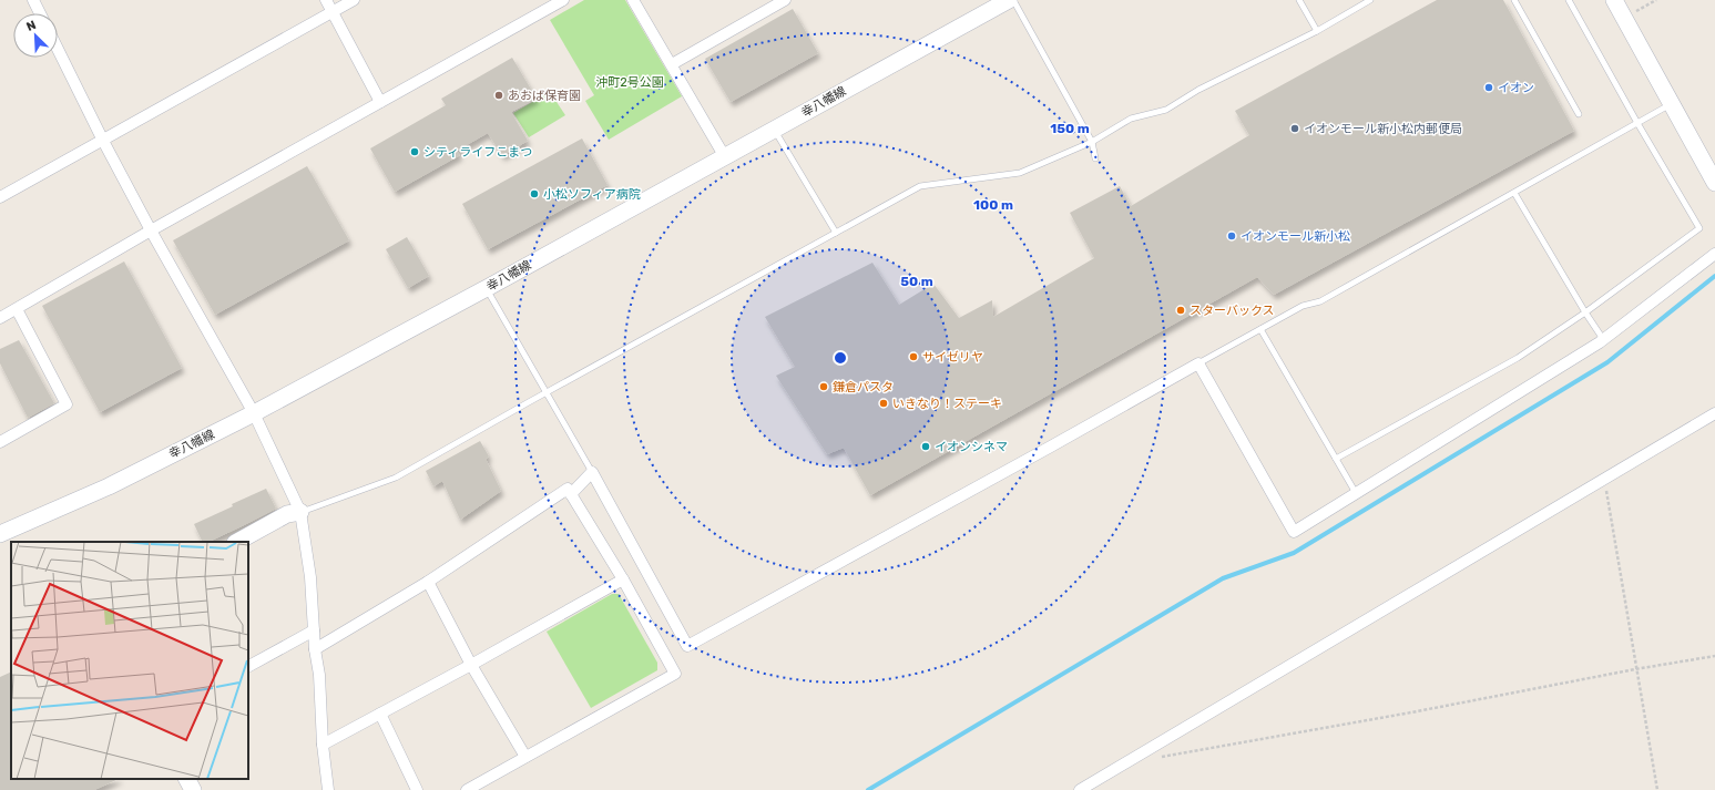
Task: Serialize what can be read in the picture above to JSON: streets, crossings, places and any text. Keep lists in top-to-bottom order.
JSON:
{
  "streets": {
    "street": ["幸八幡線"]
  },
  "parks": ["沖町2号公園"],
  "places": [
    "イオン",
    "あおば保育園",
    "イオンモール新小松内郵便局",
    "シティライフこまつ",
    "小松ソフィア病院",
    "イオンモール新小松",
    "スターバックス",
    "サイゼリヤ",
    "鎌倉パスタ",
    "いきなり！ステーキ",
    "イオンシネマ"
  ],
  "north": "top left",
  "rings": ["150 m", "100 m", "50 m"]
}
